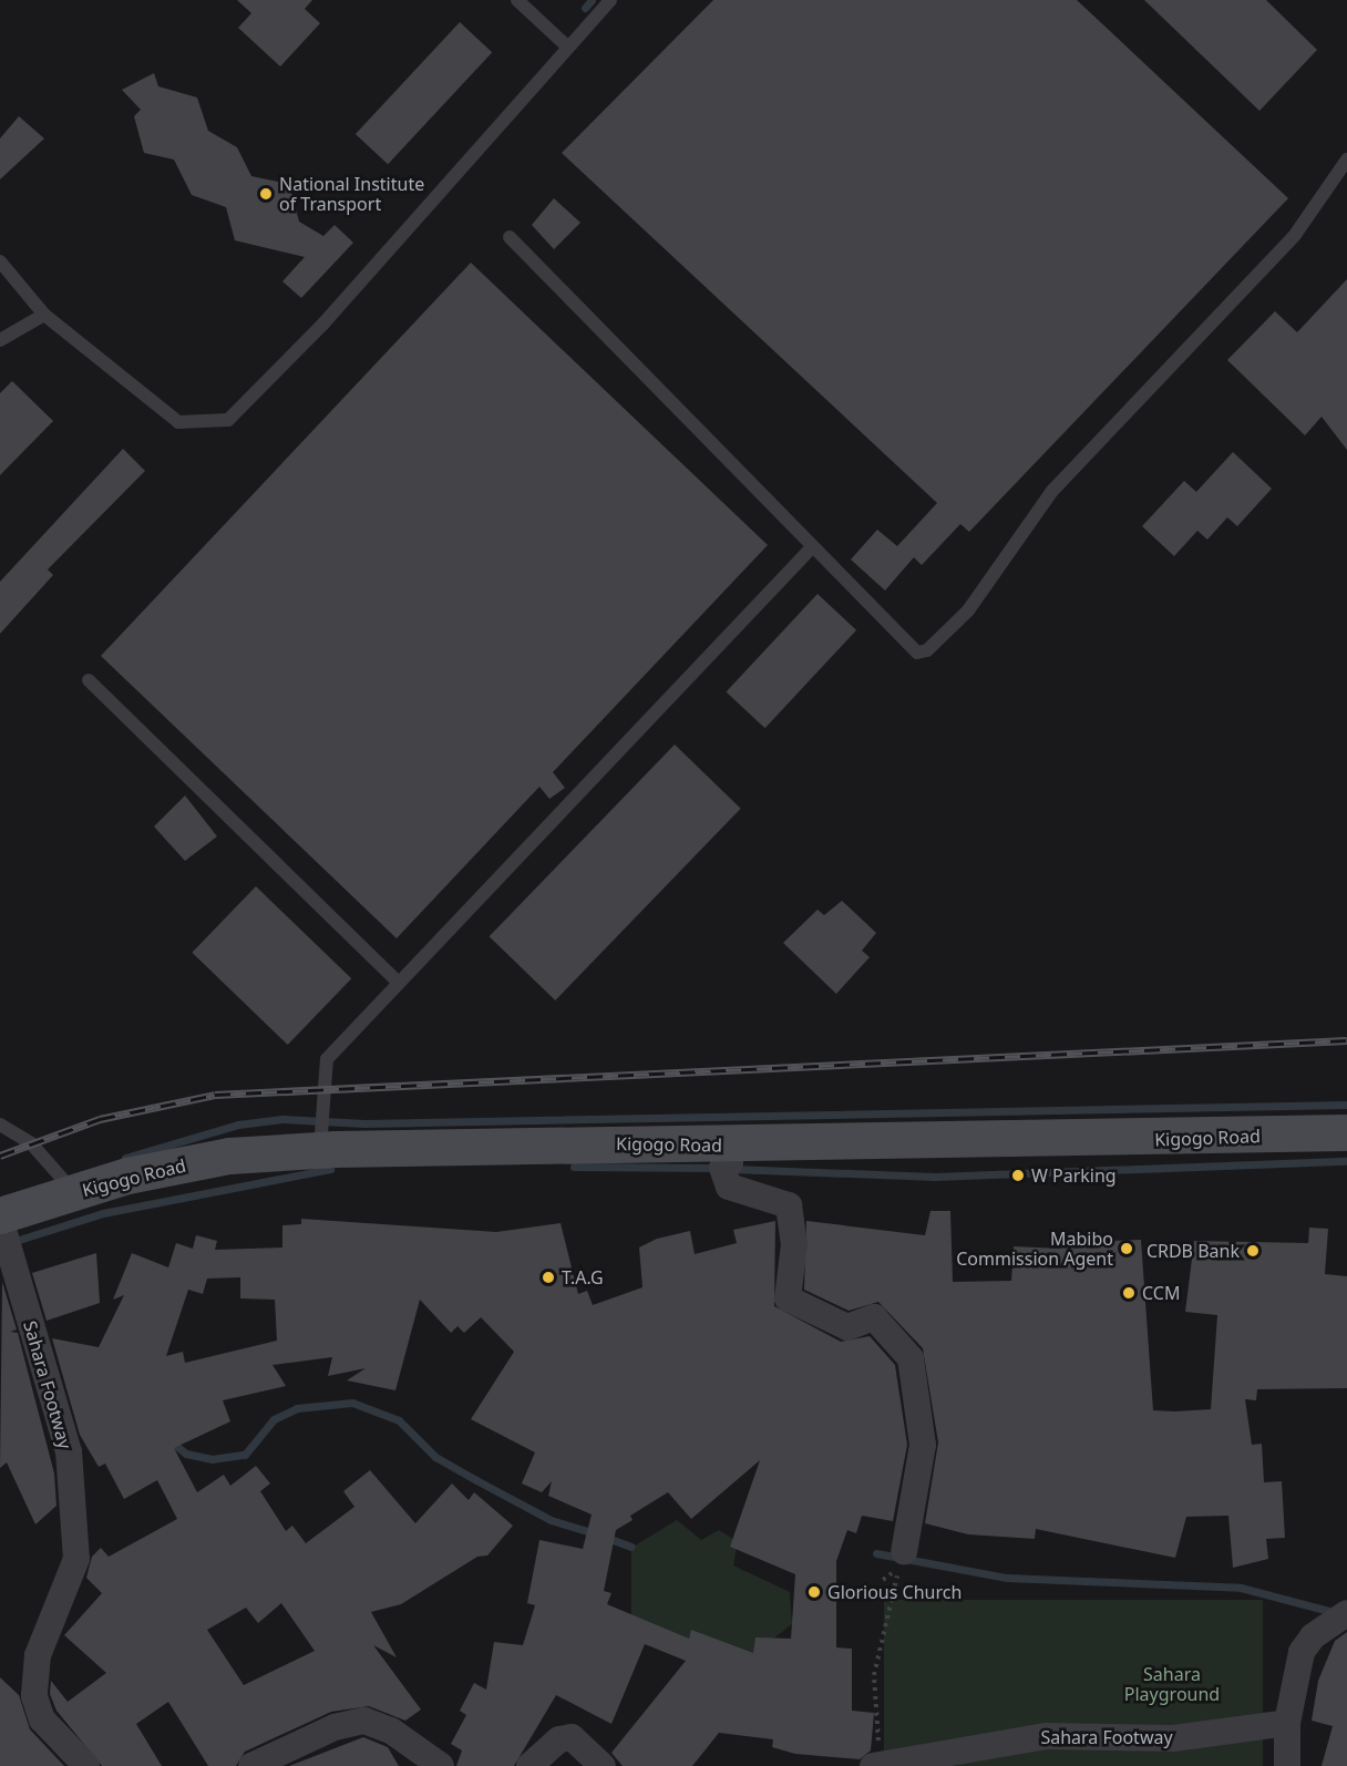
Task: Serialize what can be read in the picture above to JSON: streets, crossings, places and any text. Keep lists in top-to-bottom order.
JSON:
{
  "streets": {
    "main road": ["Kigogo Road"],
    "street": ["Sahara Footway"]
  },
  "crossings": [
    ["Kigogo Road", "Sahara Footway"]
  ],
  "parks": ["Sahara Playground"],
  "places": [
    "National Institute of Transport",
    "W Parking",
    "Mabibo Commission Agent",
    "CRDB Bank",
    "T.A.G",
    "CCM",
    "Glorious Church"
  ]
}
